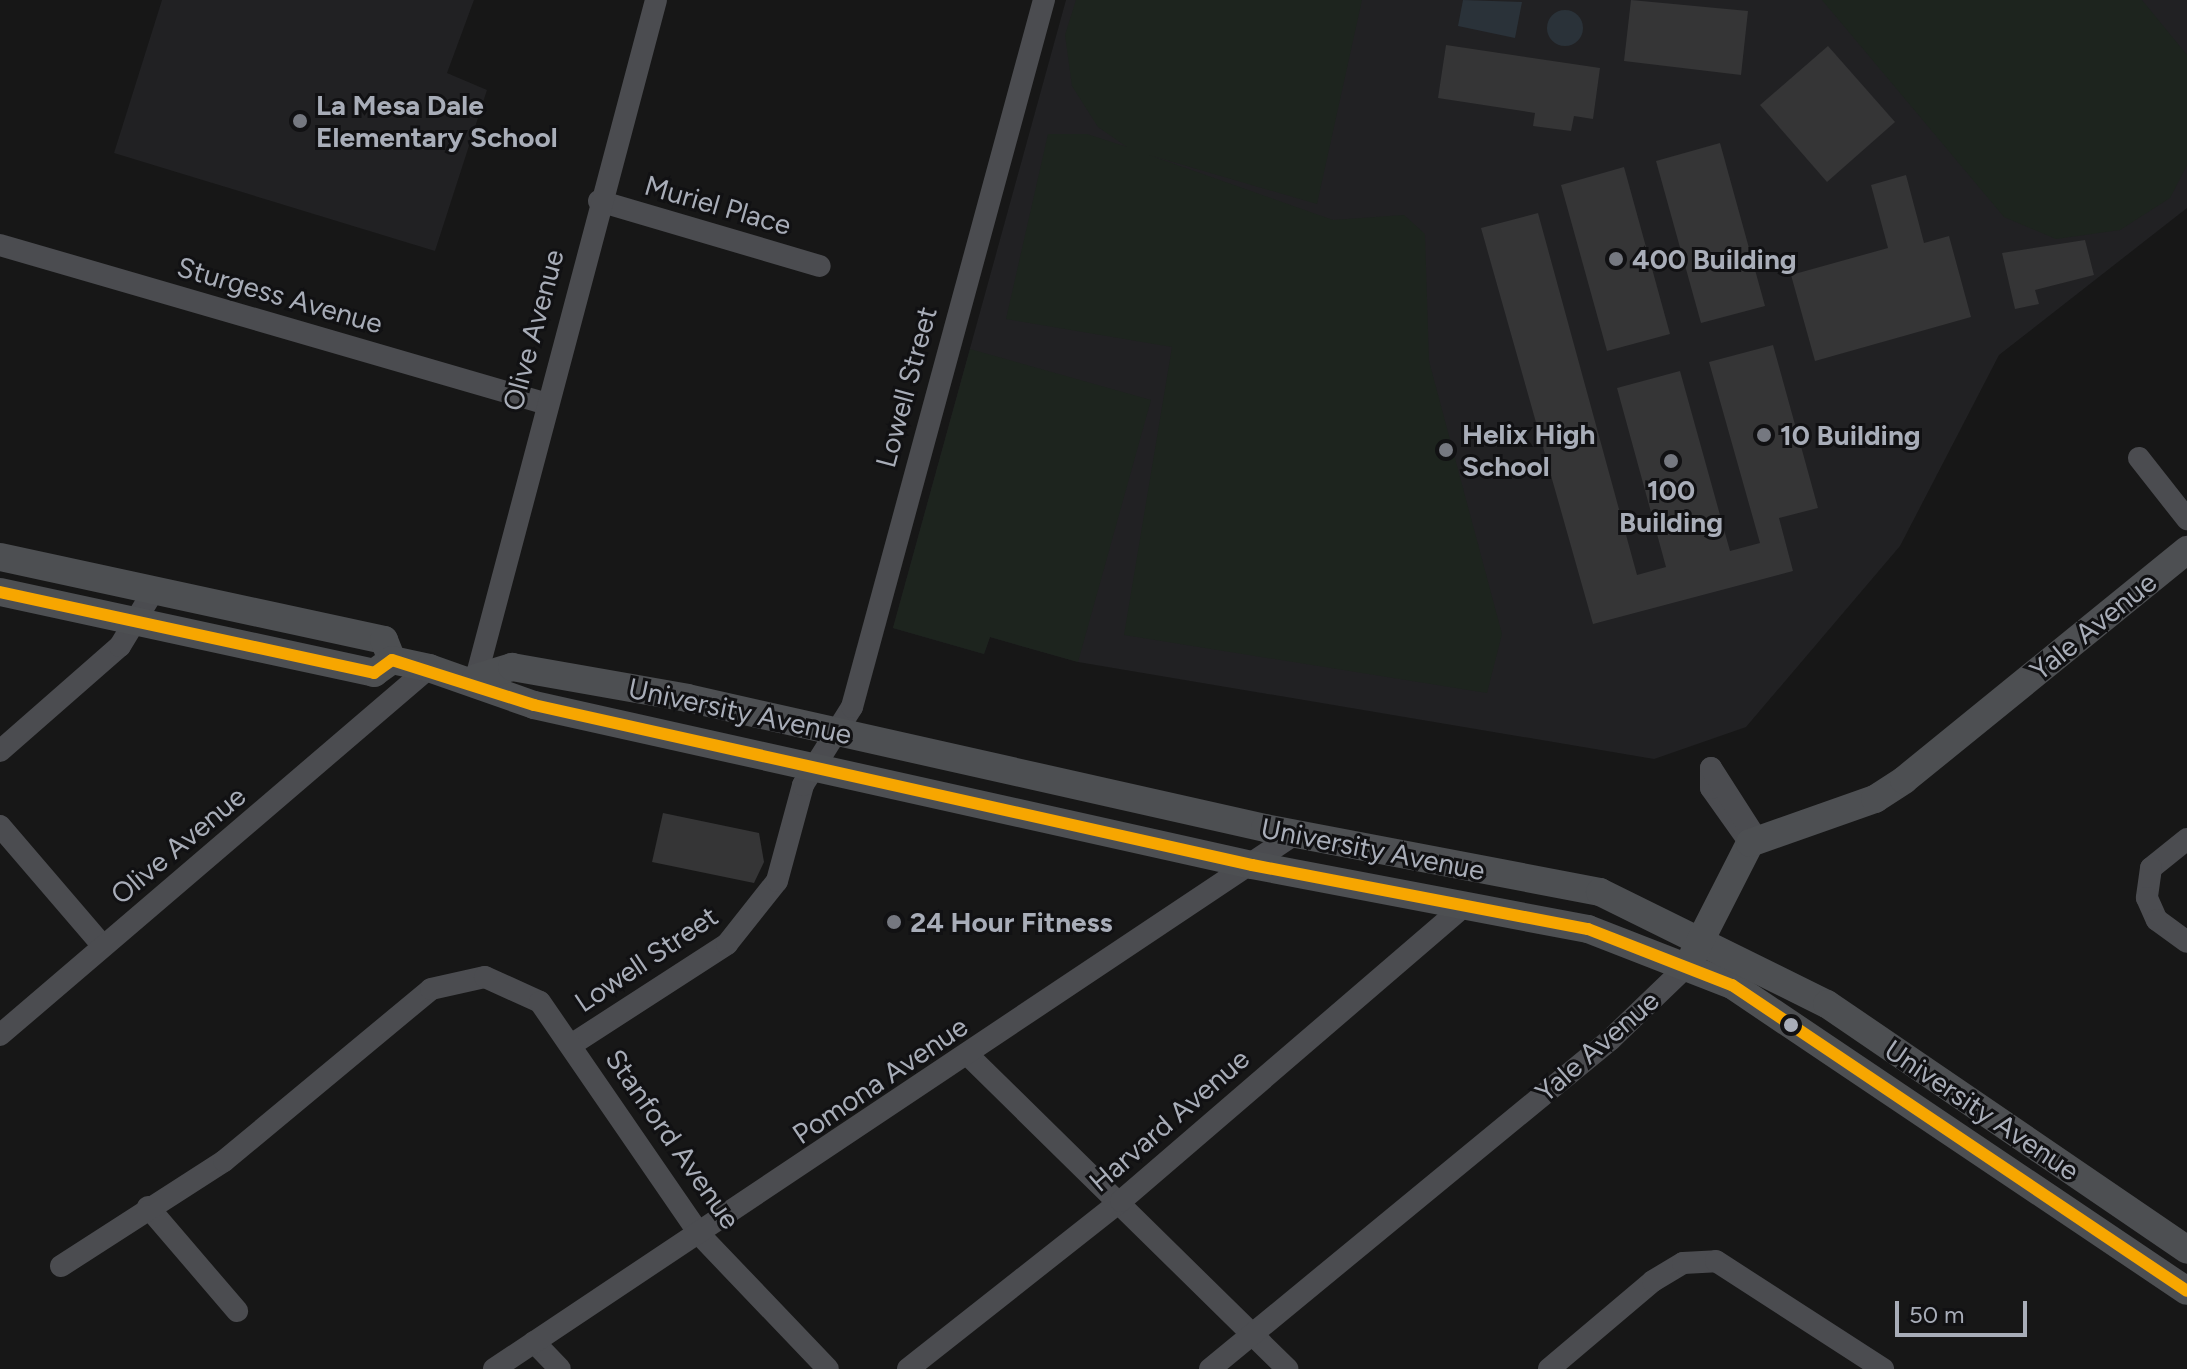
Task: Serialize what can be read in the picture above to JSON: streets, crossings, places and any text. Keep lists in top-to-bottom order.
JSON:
{
  "streets": {
    "main road": ["Yale Avenue", "University Avenue"],
    "street": [
      "Muriel Place",
      "Sturgess Avenue",
      "Olive Avenue",
      "Lowell Street",
      "Pomona Avenue",
      "Harvard Avenue",
      "Stanford Avenue"
    ]
  },
  "crossings": [
    ["Muriel Place", "Olive Avenue"],
    ["Sturgess Avenue", "Olive Avenue"],
    ["Olive Avenue", "University Avenue"],
    ["Lowell Street", "University Avenue"],
    ["Lowell Street", "Stanford Avenue"],
    ["Yale Avenue", "University Avenue"],
    ["University Avenue", "Pomona Avenue"],
    ["University Avenue", "Harvard Avenue"],
    ["Pomona Avenue", "Stanford Avenue"]
  ],
  "places": [
    "La Mesa Dale Elementary School",
    "400 Building",
    "10 Building",
    "Helix High School",
    "100 Building",
    "24 Hour Fitness"
  ],
  "scale_bar": "50 m"
}
